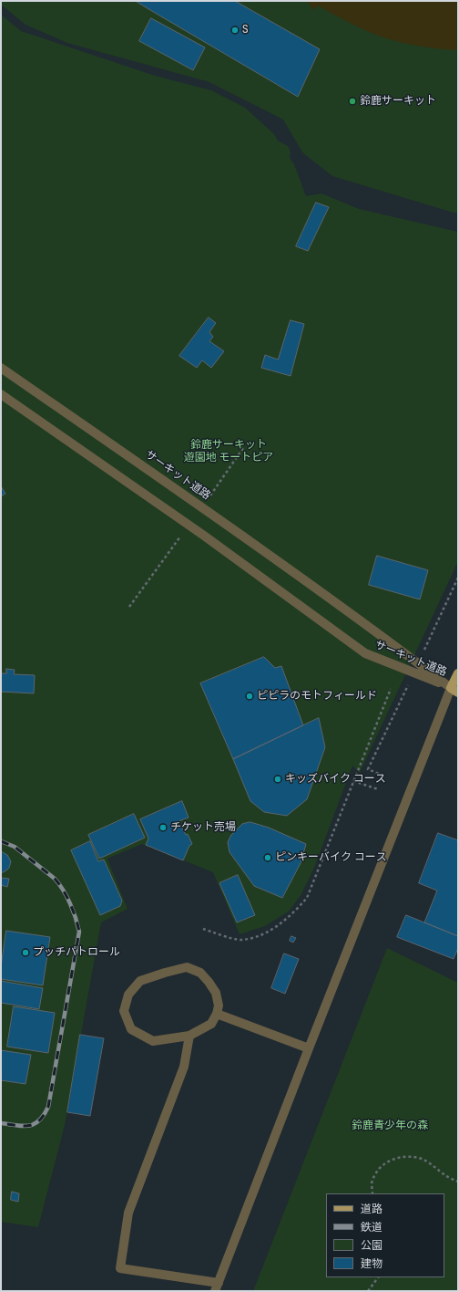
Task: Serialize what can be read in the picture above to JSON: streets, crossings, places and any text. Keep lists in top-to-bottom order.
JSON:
{
  "streets": {
    "street": ["サーキット道路"]
  },
  "parks": ["鈴鹿サーキット 遊園地 モートピア", "鈴鹿青少年の森"],
  "places": [
    "S",
    "鈴鹿サーキット",
    "ピピラのモトフィールド",
    "キッズバイク コース",
    "チケット売場",
    "ピンキーバイク コース",
    "プッチパトロール"
  ],
  "legend": [
    "道路",
    "鉄道",
    "公園",
    "建物"
  ]
}
